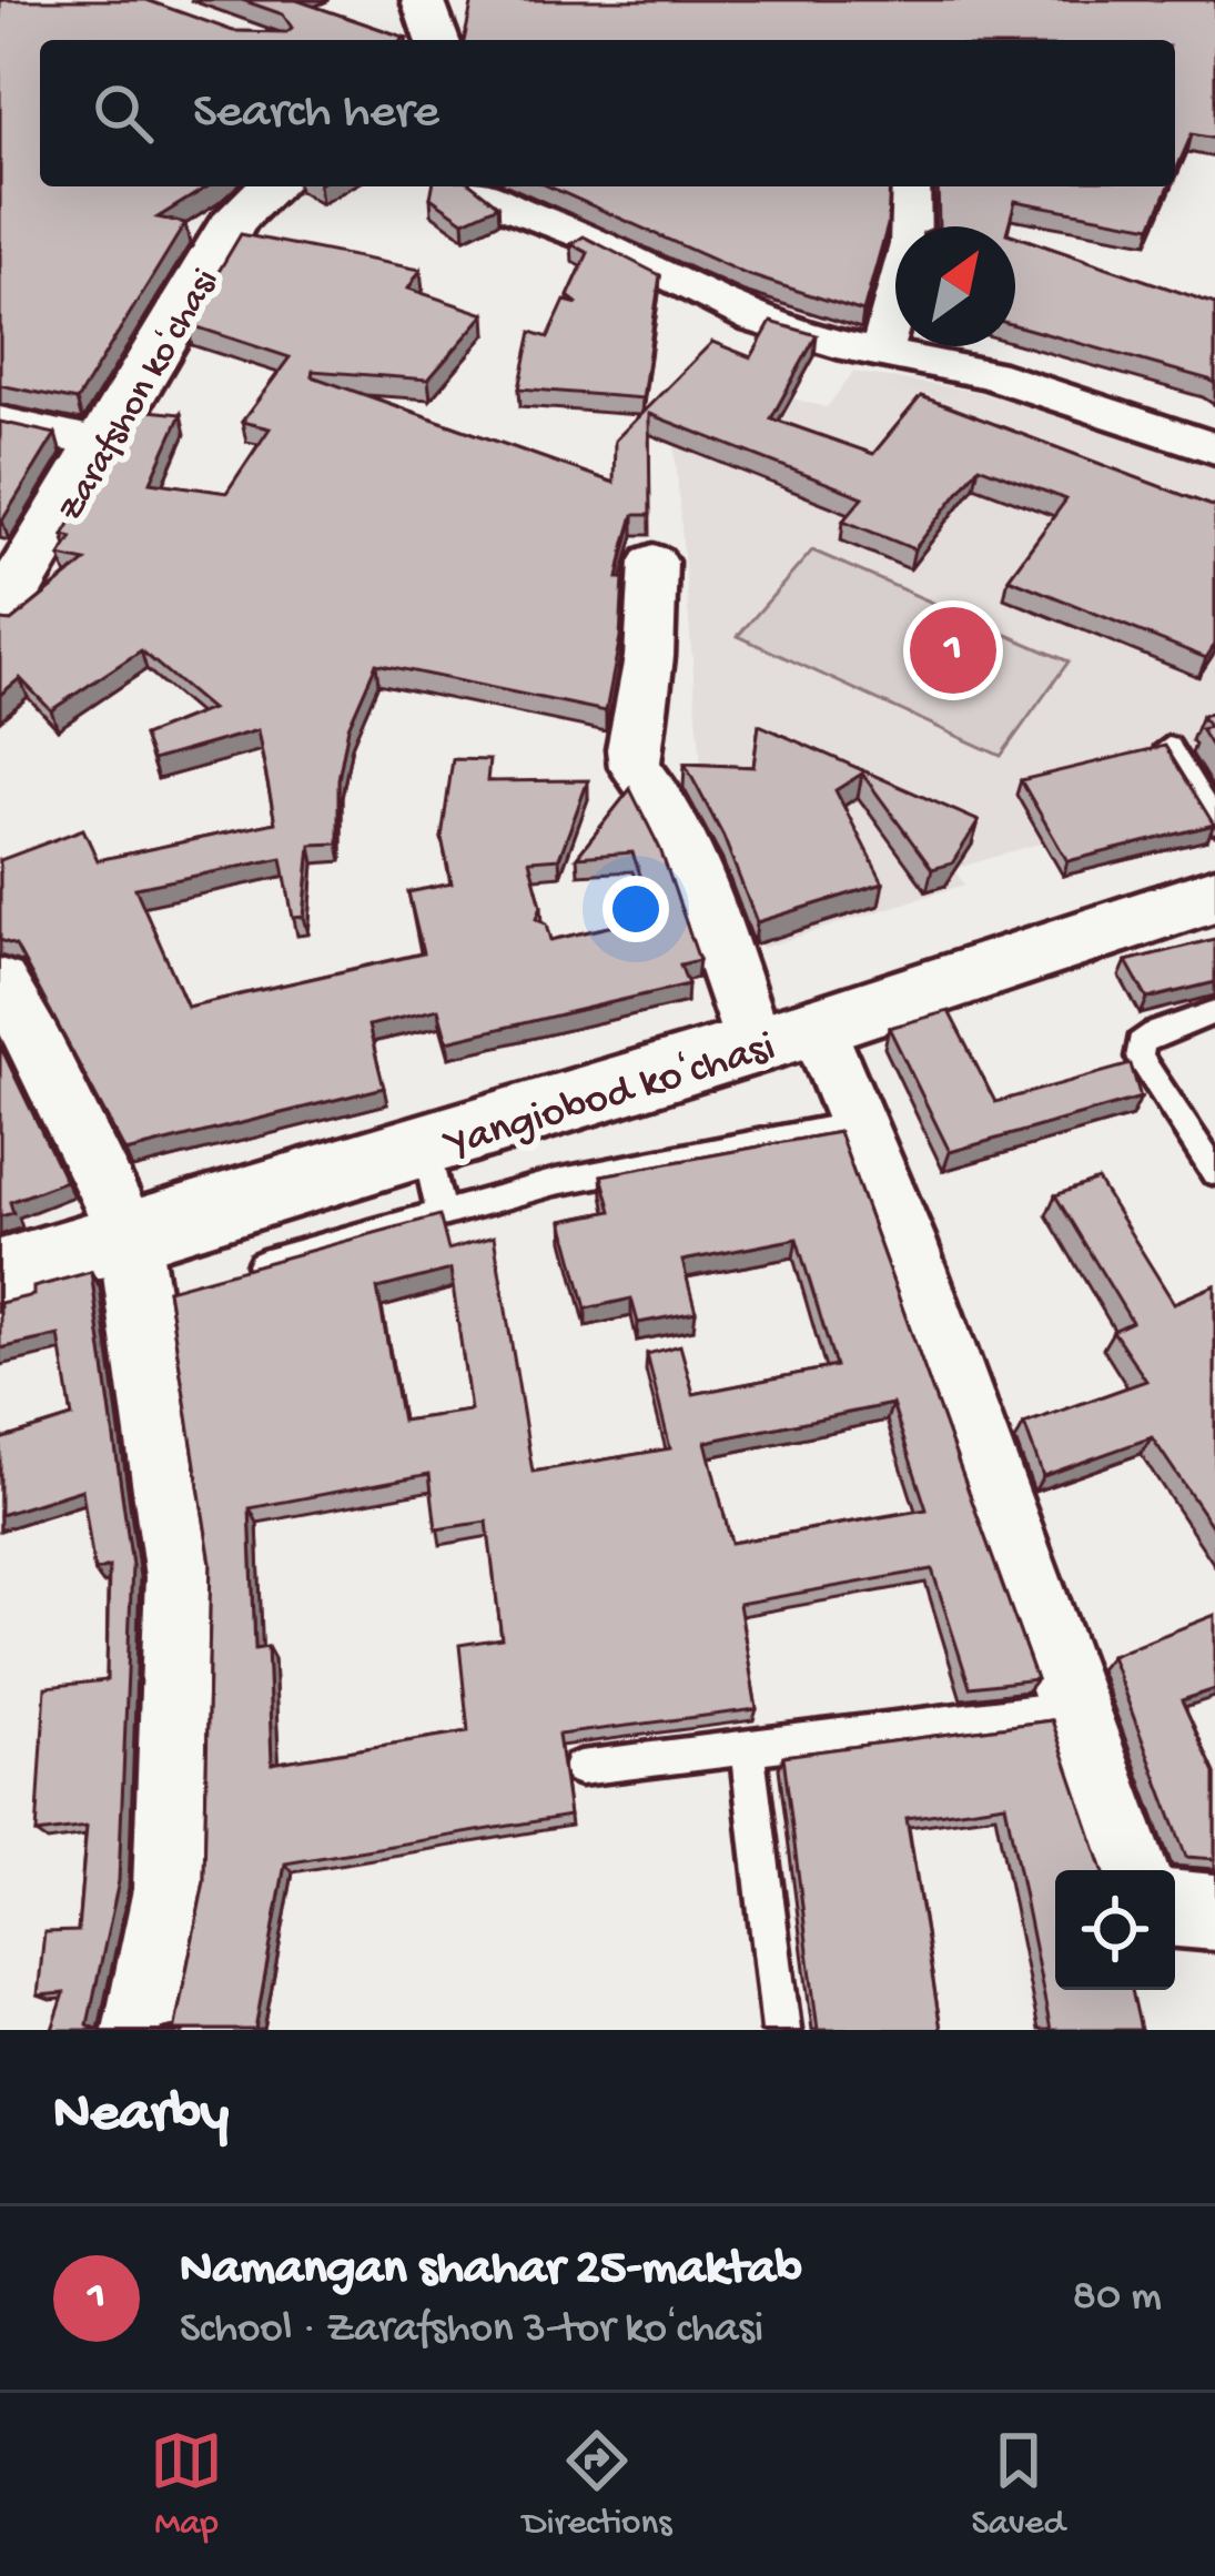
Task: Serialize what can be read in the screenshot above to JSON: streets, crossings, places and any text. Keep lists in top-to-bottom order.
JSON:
{
  "streets": {
    "street": ["Zarafshon koʻchasi", "Yangiobod koʻchasi"]
  },
  "north": "top right",
  "page": {
    "search": "Search here",
    "pins": "1",
    "heading": "Nearby",
    "list": [
      {
        "mark": "1",
        "name": "Namangan shahar 25-maktab",
        "note": "School · Zarafshon 3-tor koʻchasi",
        "value": "80 m"
      }
    ],
    "nav": ["Map", "Directions", "Saved"]
  }
}
